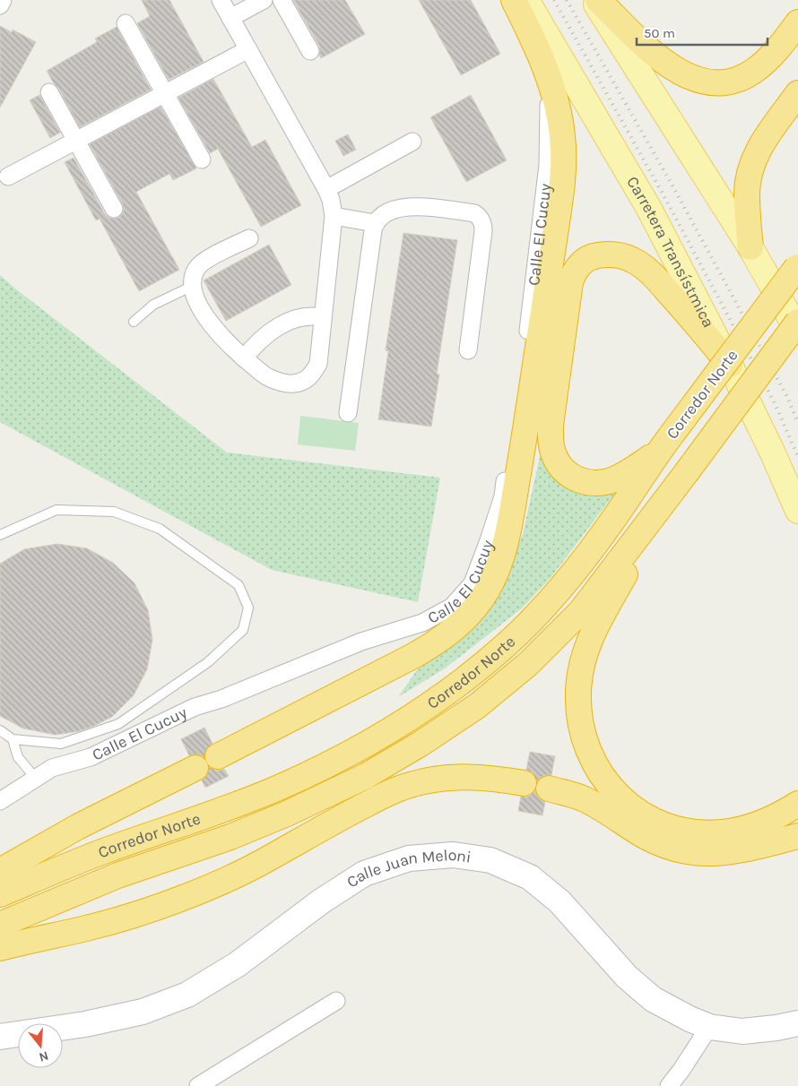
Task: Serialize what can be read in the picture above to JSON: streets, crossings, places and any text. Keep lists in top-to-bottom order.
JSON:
{
  "streets": {
    "highway": ["Corredor Norte"],
    "main road": ["Carretera Transístmica", "Calle Juan Meloni"],
    "street": ["Calle El Cucuy"]
  },
  "scale_bar": "50 m",
  "north": "bottom"
}
